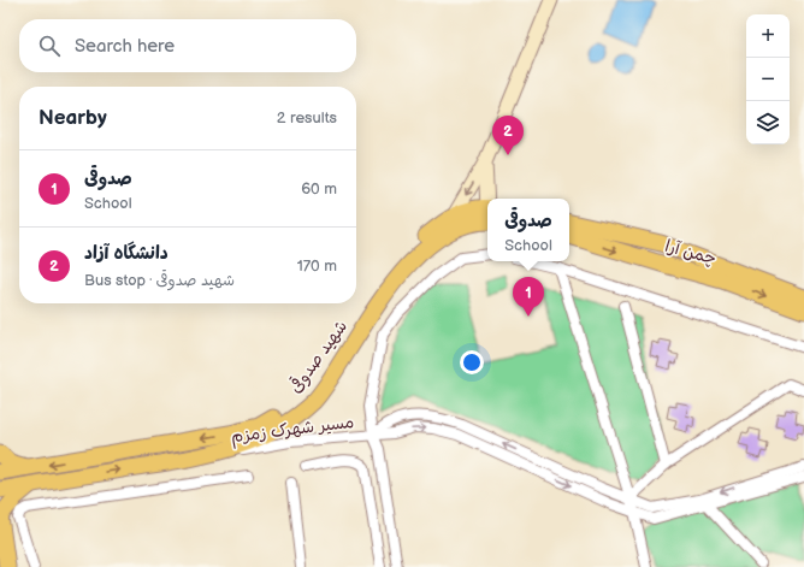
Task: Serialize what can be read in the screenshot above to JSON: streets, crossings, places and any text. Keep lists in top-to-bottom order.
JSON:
{
  "streets": {
    "main road": ["چمن آرا", "شهید صدوقی"],
    "street": ["مسیر شهرک زمزم"]
  },
  "crossings": [
    ["شهید صدوقی", "مسیر شهرک زمزم"]
  ],
  "page": {
    "map_buttons": ["+", "−"],
    "search": "Search here",
    "heading": ["Nearby", "2 results"],
    "pins": ["2", "1"],
    "list": [
      {
        "mark": "1",
        "name": "صدوقی",
        "note": "School",
        "value": "60 m"
      },
      {
        "mark": "2",
        "name": "دانشگاه آزاد",
        "note": "Bus stop · شهید صدوقی",
        "value": "170 m"
      }
    ],
    "popup": ["صدوقی", "School"]
  }
}
